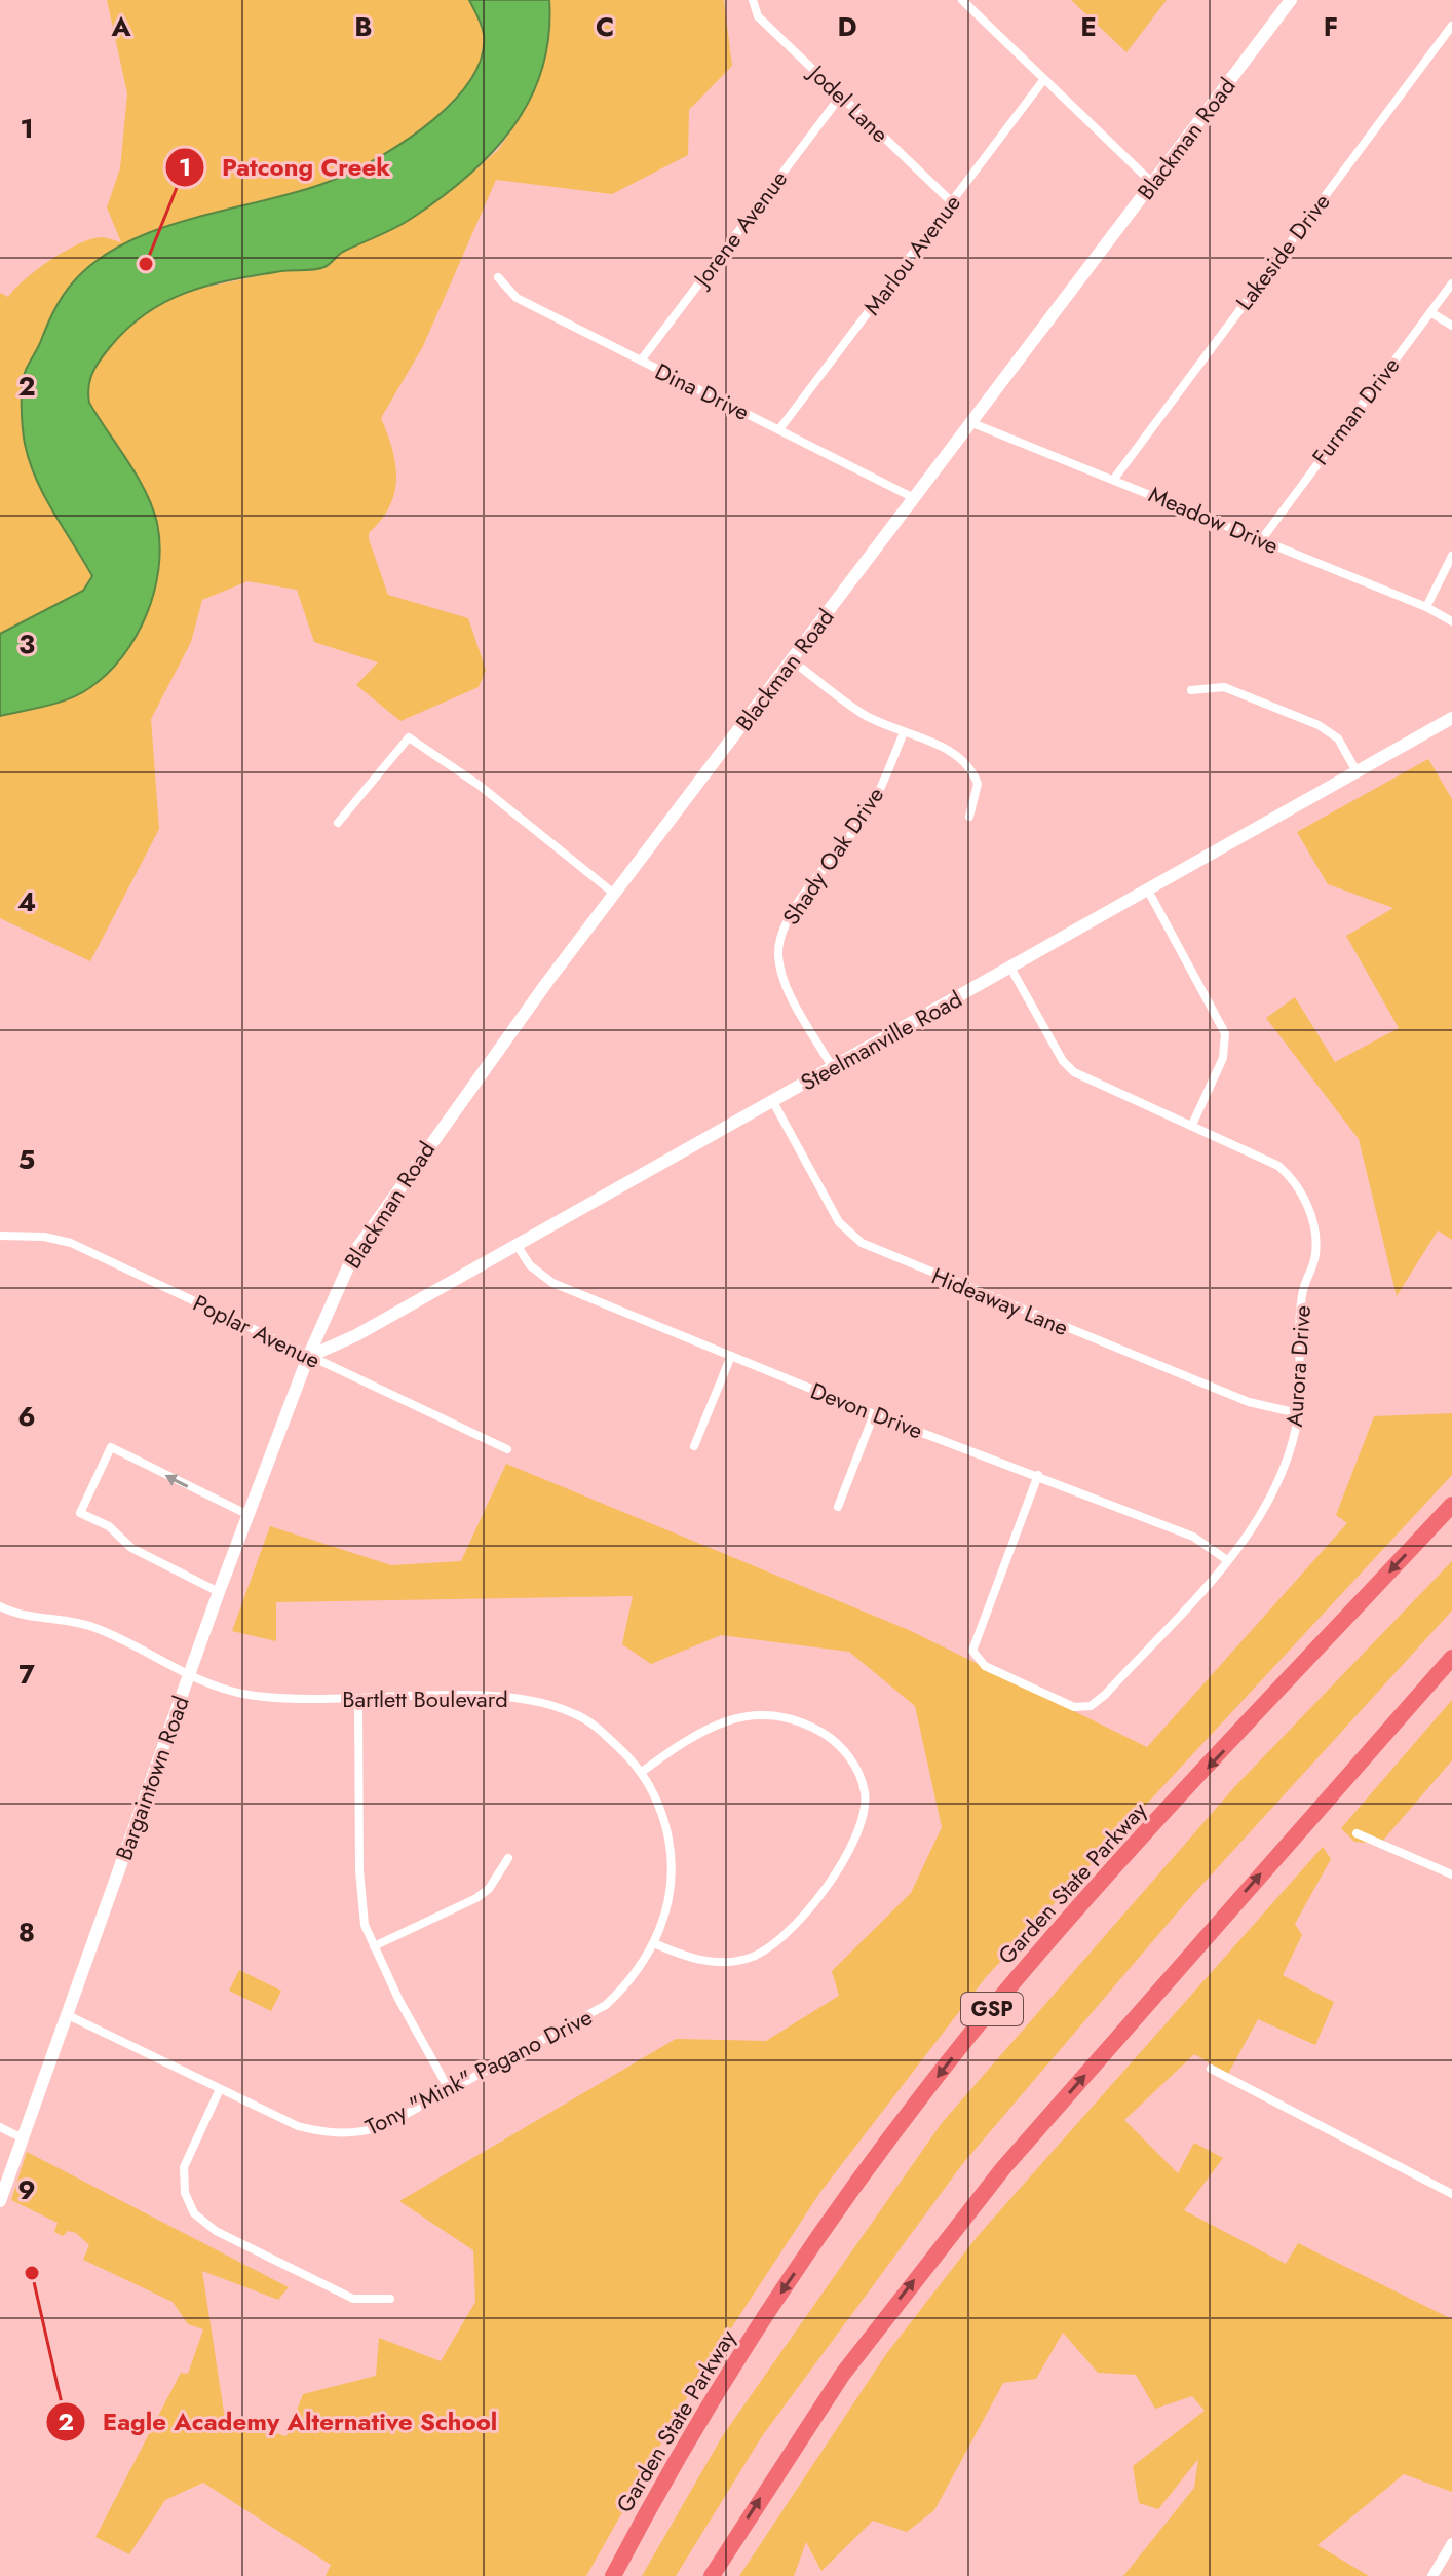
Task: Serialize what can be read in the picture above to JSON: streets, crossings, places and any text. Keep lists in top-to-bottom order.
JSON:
{
  "streets": {
    "highway": ["Garden State Parkway", "GSP"],
    "main road": ["Blackman Road", "Steelmanville Road", "Bargaintown Road"],
    "street": [
      "Jodel Lane",
      "Jorene Avenue",
      "Lakeside Drive",
      "Marlou Avenue",
      "Dina Drive",
      "Furman Drive",
      "Meadow Drive",
      "Shady Oak Drive",
      "Hideaway Lane",
      "Poplar Avenue",
      "Aurora Drive",
      "Devon Drive",
      "Bartlett Boulevard",
      "Tony \"Mink\" Pagano Drive"
    ]
  },
  "crossings": [
    ["Jodel Lane", "Jorene Avenue"],
    ["Jodel Lane", "Marlou Avenue"],
    ["Blackman Road", "Dina Drive"],
    ["Blackman Road", "Meadow Drive"],
    ["Blackman Road", "Steelmanville Road"],
    ["Blackman Road", "Poplar Avenue"],
    ["Blackman Road", "Bargaintown Road"],
    ["Jorene Avenue", "Dina Drive"],
    ["Lakeside Drive", "Meadow Drive"],
    ["Marlou Avenue", "Dina Drive"],
    ["Furman Drive", "Meadow Drive"],
    ["Shady Oak Drive", "Steelmanville Road"],
    ["Steelmanville Road", "Hideaway Lane"],
    ["Steelmanville Road", "Poplar Avenue"],
    ["Steelmanville Road", "Aurora Drive"],
    ["Steelmanville Road", "Devon Drive"],
    ["Steelmanville Road", "Bargaintown Road"],
    ["Hideaway Lane", "Aurora Drive"],
    ["Poplar Avenue", "Bargaintown Road"],
    ["Aurora Drive", "Devon Drive"],
    ["Bartlett Boulevard", "Bargaintown Road"],
    ["Bartlett Boulevard", "Tony \"Mink\" Pagano Drive"],
    ["Bargaintown Road", "Tony \"Mink\" Pagano Drive"]
  ],
  "places": ["Patcong Creek", "Eagle Academy Alternative School"],
  "grid": {
    "columns": [
      "A",
      "B",
      "C",
      "D",
      "E",
      "F"
    ],
    "rows": [
      "1",
      "2",
      "3",
      "4",
      "5",
      "6",
      "7",
      "8",
      "9"
    ]
  }
}
